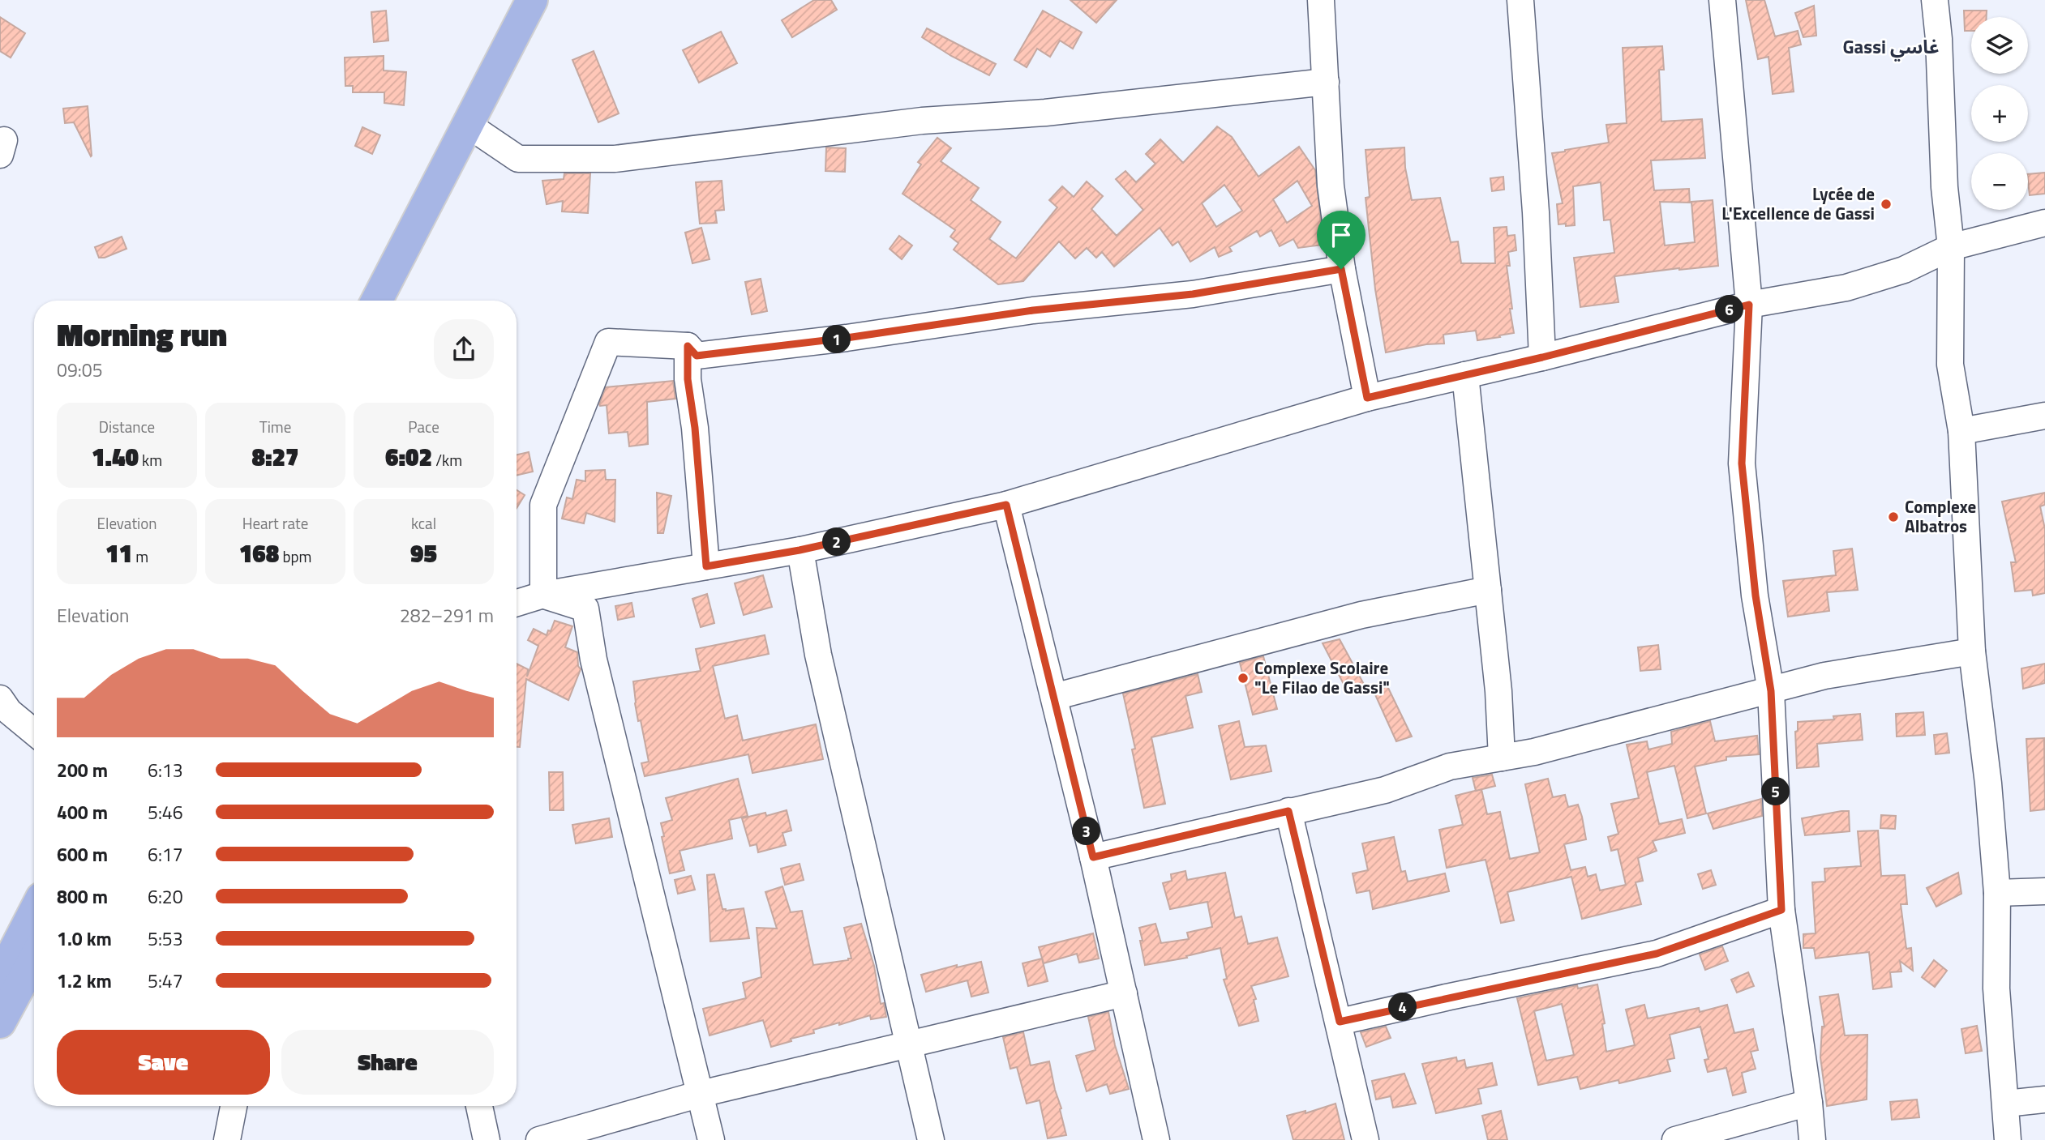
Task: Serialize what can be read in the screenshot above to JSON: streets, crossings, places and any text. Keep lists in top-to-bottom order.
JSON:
{
  "districts": ["Gassi غاسي"],
  "places": ["Lycée de L'Excellence de Gassi", "Complexe Albatros", "Complexe Scolaire \"Le Filao de Gassi\""],
  "page": {
    "map_buttons": ["+", "−"],
    "pins": [
      "6",
      "1",
      "2",
      "5",
      "3",
      "4"
    ],
    "heading": ["Morning run", "09:05"],
    "stats": [
      ["Distance", "1.40 km"],
      ["Time", "8:27"],
      ["Pace", "6:02 /km"],
      ["Elevation", "11 m"],
      ["Heart rate", "168 bpm"],
      ["kcal", "95"]
    ],
    "chart": ["Elevation", "282–291 m"],
    "list": [
      {
        "name": "200 m",
        "note": "6:13"
      },
      {
        "name": "400 m",
        "note": "5:46"
      },
      {
        "name": "600 m",
        "note": "6:17"
      },
      {
        "name": "800 m",
        "note": "6:20"
      },
      {
        "name": "1.0 km",
        "note": "5:53"
      },
      {
        "name": "1.2 km",
        "note": "5:47"
      }
    ],
    "buttons": ["Save", "Share"]
  }
}
